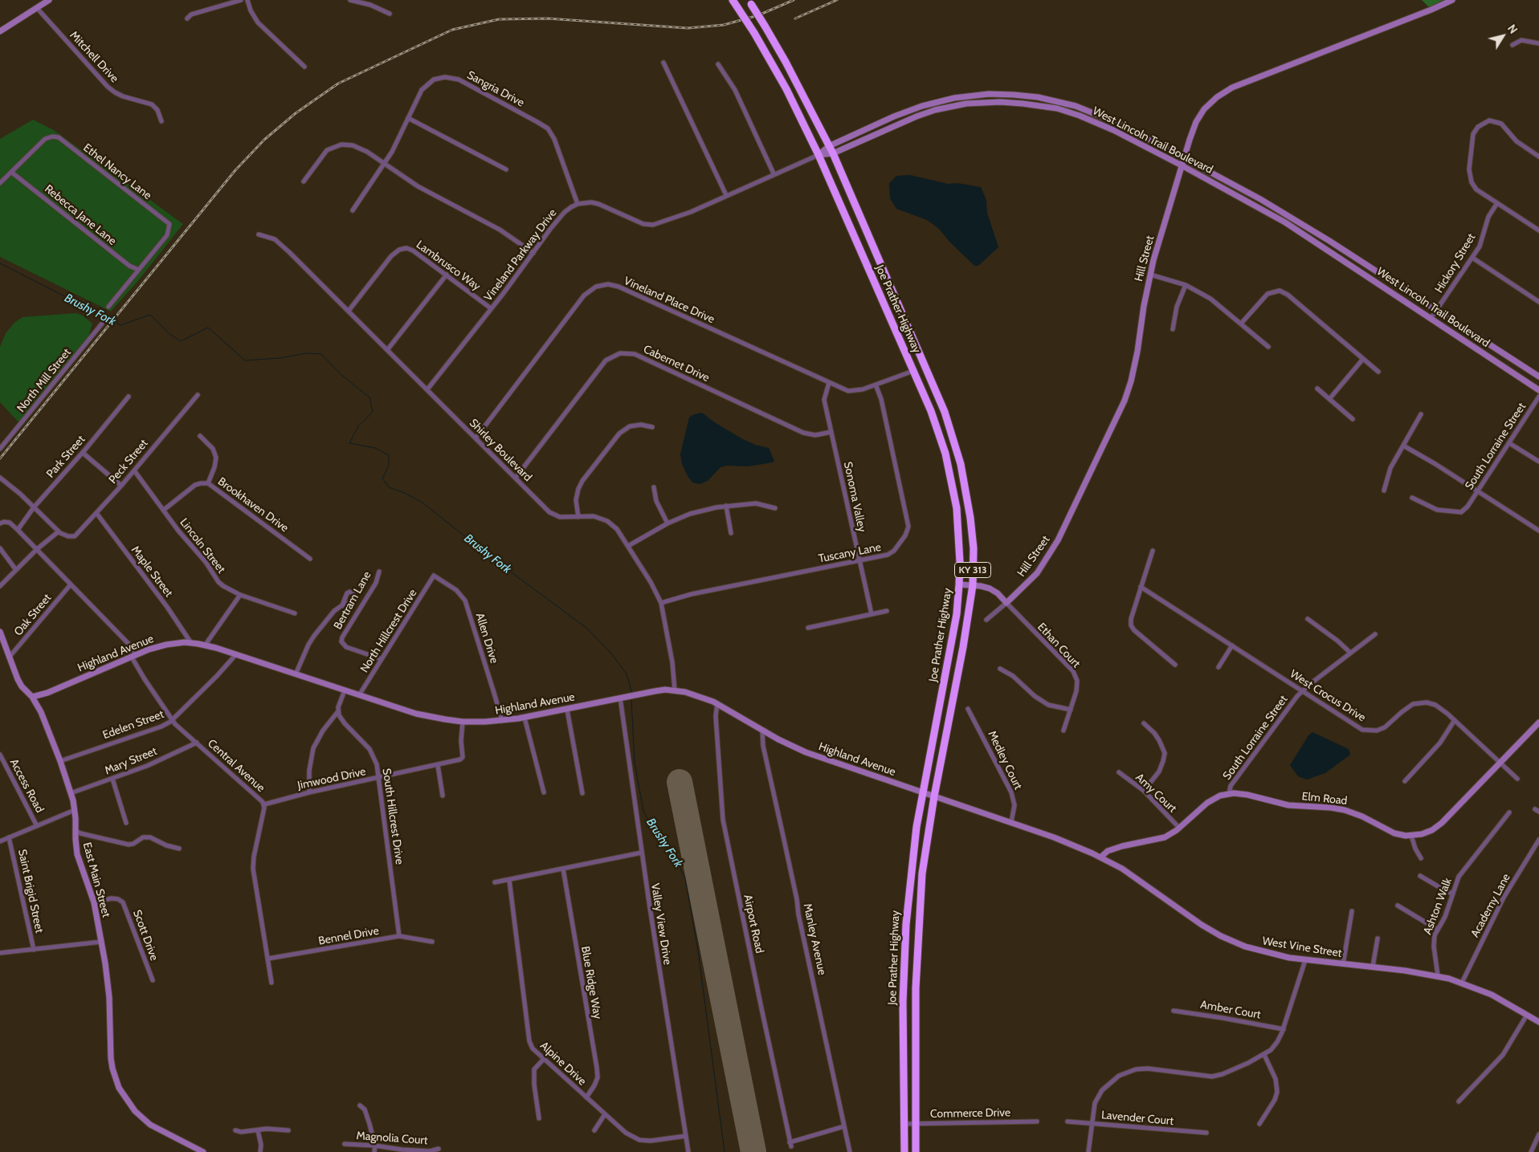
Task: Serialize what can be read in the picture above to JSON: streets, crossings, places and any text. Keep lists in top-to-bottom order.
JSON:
{
  "streets": {
    "highway": ["Joe Prather Highway", "KY 313"],
    "main road": [
      "West Lincoln Trail Boulevard",
      "Hill Street",
      "Highland Avenue",
      "Elm Road",
      "East Main Street",
      "West Vine Street"
    ],
    "street": [
      "Mitchell Drive",
      "Sangria Drive",
      "Ethel Nancy Lane",
      "Rebecca Jane Lane",
      "Vineland Parkway Drive",
      "Hickory Street",
      "Lambrusco Way",
      "Vineland Place Drive",
      "Cabernet Drive",
      "North Mill Street",
      "South Lorraine Street",
      "Shirley Boulevard",
      "Park Street",
      "Peck Street",
      "Sonoma Valley",
      "Brookhaven Drive",
      "Lincoln Street",
      "Tuscany Lane",
      "Maple Street",
      "Bertram Lane",
      "Oak Street",
      "North Hillcrest Drive",
      "Allen Drive",
      "Ethan Court",
      "West Crocus Drive",
      "Edelen Street",
      "Medley Court",
      "Mary Street",
      "Central Avenue",
      "Jimwood Drive",
      "Access Road",
      "Amy Court",
      "South Hillcrest Drive",
      "Saint Brigid Street",
      "Academy Lane",
      "Ashton Walk",
      "Valley View Drive",
      "Airport Road",
      "Scott Drive",
      "Bennel Drive",
      "Manley Avenue",
      "Blue Ridge Way",
      "Amber Court",
      "Alpine Drive",
      "Commerce Drive",
      "Lavender Court",
      "Magnolia Court"
    ]
  },
  "crossings": [
    ["Sangria Drive", "Vineland Parkway Drive"],
    ["West Lincoln Trail Boulevard", "Hill Street"],
    ["West Lincoln Trail Boulevard", "Hickory Street"],
    ["West Lincoln Trail Boulevard", "Joe Prather Highway"],
    ["Ethel Nancy Lane", "Rebecca Jane Lane"],
    ["Vineland Parkway Drive", "Lambrusco Way"],
    ["Vineland Parkway Drive", "Shirley Boulevard"],
    ["Hill Street", "Ethan Court"],
    ["Lambrusco Way", "Shirley Boulevard"],
    ["Vineland Place Drive", "Joe Prather Highway"],
    ["Vineland Place Drive", "Shirley Boulevard"],
    ["Vineland Place Drive", "Sonoma Valley"],
    ["Vineland Place Drive", "Tuscany Lane"],
    ["Joe Prather Highway", "Highland Avenue"],
    ["Joe Prather Highway", "Commerce Drive"],
    ["Cabernet Drive", "Shirley Boulevard"],
    ["Cabernet Drive", "Sonoma Valley"],
    ["South Lorraine Street", "West Crocus Drive"],
    ["South Lorraine Street", "Elm Road"],
    ["Shirley Boulevard", "Tuscany Lane"],
    ["Shirley Boulevard", "Highland Avenue"],
    ["Park Street", "Central Avenue"],
    ["Peck Street", "Lincoln Street"],
    ["Peck Street", "Maple Street"],
    ["Sonoma Valley", "Tuscany Lane"],
    ["Brookhaven Drive", "Lincoln Street"],
    ["Maple Street", "Highland Avenue"],
    ["Bertram Lane", "North Hillcrest Drive"],
    ["Oak Street", "Central Avenue"],
    ["Oak Street", "East Main Street"],
    ["North Hillcrest Drive", "Allen Drive"],
    ["North Hillcrest Drive", "Highland Avenue"],
    ["Allen Drive", "Highland Avenue"],
    ["Highland Avenue", "Edelen Street"],
    ["Highland Avenue", "Medley Court"],
    ["Highland Avenue", "Central Avenue"],
    ["Highland Avenue", "Jimwood Drive"],
    ["Highland Avenue", "East Main Street"],
    ["Highland Avenue", "Valley View Drive"],
    ["Highland Avenue", "Airport Road"],
    ["Highland Avenue", "Manley Avenue"],
    ["Highland Avenue", "West Vine Street"],
    ["West Crocus Drive", "Elm Road"],
    ["Edelen Street", "Central Avenue"],
    ["Edelen Street", "East Main Street"],
    ["Medley Court", "West Vine Street"],
    ["Mary Street", "Central Avenue"],
    ["Mary Street", "East Main Street"],
    ["Central Avenue", "Jimwood Drive"],
    ["Central Avenue", "Bennel Drive"],
    ["Jimwood Drive", "South Hillcrest Drive"],
    ["Amy Court", "Elm Road"],
    ["Elm Road", "West Vine Street"],
    ["South Hillcrest Drive", "Bennel Drive"],
    ["East Main Street", "Scott Drive"],
    ["Academy Lane", "West Vine Street"],
    ["Ashton Walk", "West Vine Street"],
    ["Valley View Drive", "Alpine Drive"],
    ["Airport Road", "Manley Avenue"],
    ["Blue Ridge Way", "Alpine Drive"]
  ],
  "water": ["Brushy Fork"],
  "north": "top right"
}
